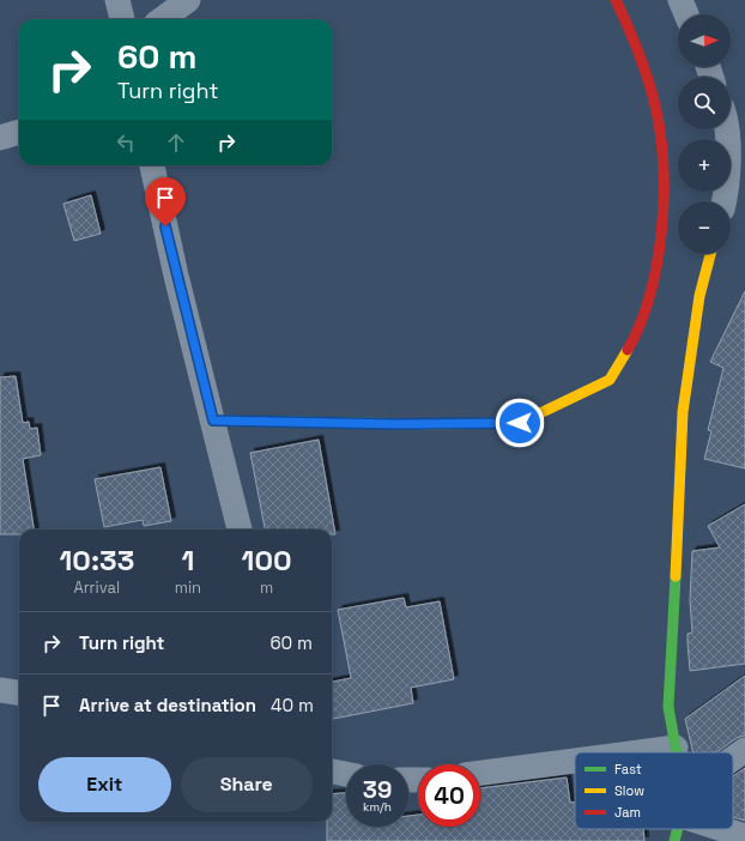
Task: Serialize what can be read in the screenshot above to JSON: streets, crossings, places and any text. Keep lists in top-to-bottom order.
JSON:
{
  "legend": ["Fast", "Slow", "Jam"],
  "north": "right",
  "page": {
    "map_buttons": ["+", "−"],
    "turn": ["60 m", "Turn right"],
    "eta": [
      "10:33",
      "Arrival",
      "1",
      "min",
      "100",
      "m"
    ],
    "list": [
      {
        "name": "Turn right",
        "value": "60 m"
      },
      {
        "name": "Arrive at destination",
        "value": "40 m"
      }
    ],
    "buttons": ["Exit", "Share"],
    "speed": "39 km/h",
    "limit": "40"
  }
}
